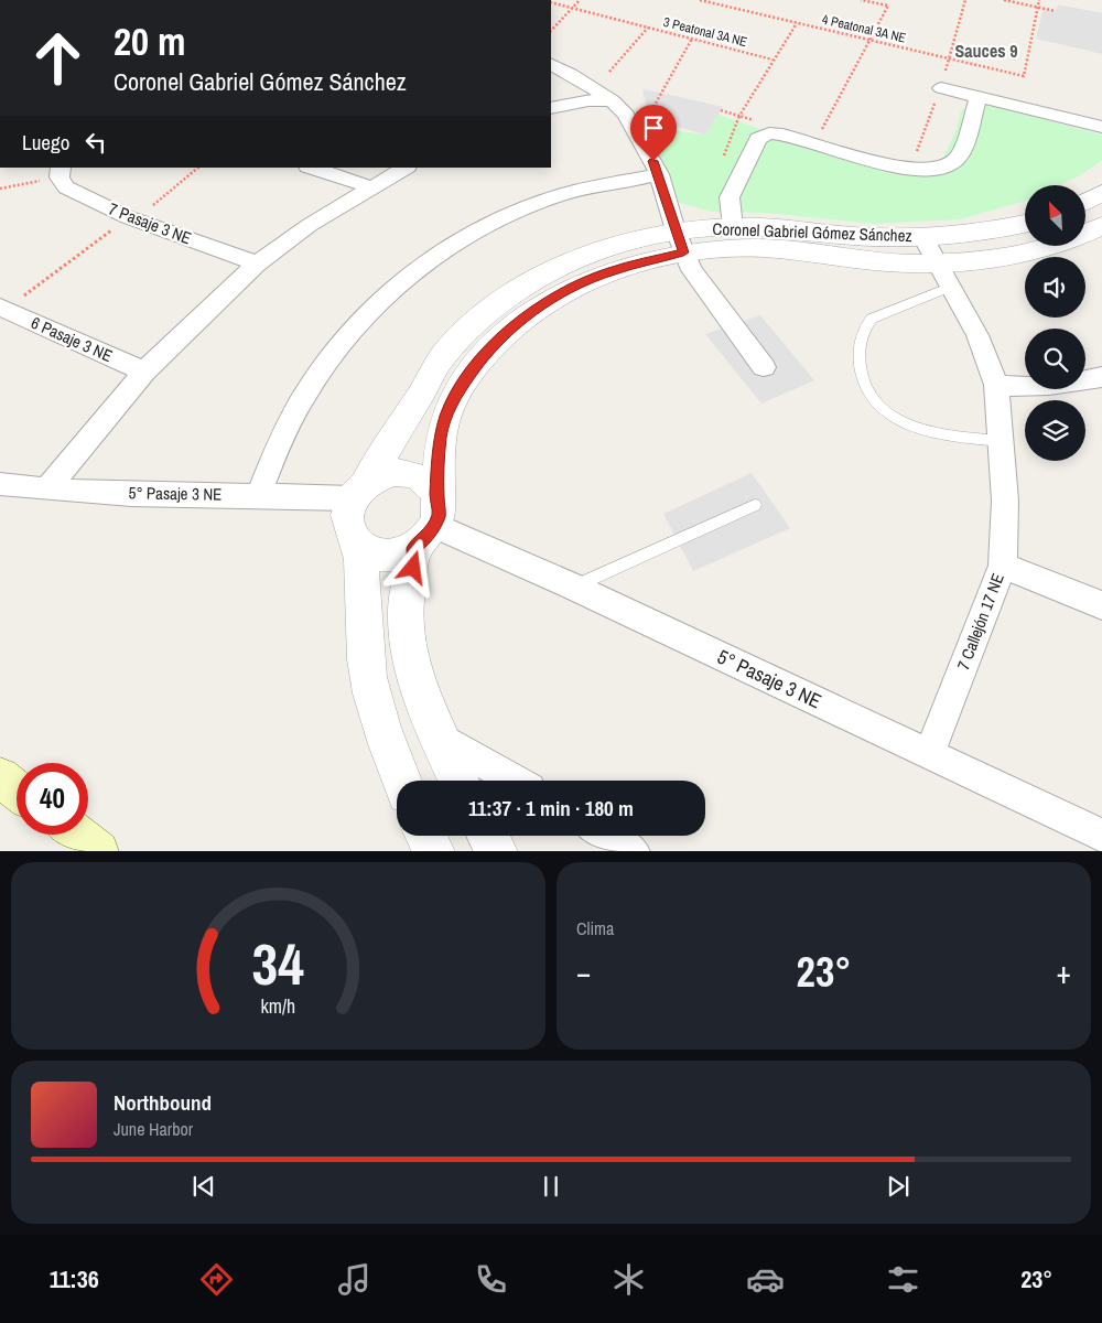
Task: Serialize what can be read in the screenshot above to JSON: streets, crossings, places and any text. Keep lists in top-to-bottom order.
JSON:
{
  "streets": {
    "street": [
      "7 Pasaje 3 NE",
      "Coronel Gabriel Gómez Sánchez",
      "6 Pasaje 3 NE",
      "5° Pasaje 3 NE",
      "7 Callejón 17 NE"
    ],
    "path": ["4 Peatonal 3A NE", "3 Peatonal 3A NE"]
  },
  "crossings": [
    ["Coronel Gabriel Gómez Sánchez", "5° Pasaje 3 NE"],
    ["Coronel Gabriel Gómez Sánchez", "7 Callejón 17 NE"],
    ["5° Pasaje 3 NE", "7 Callejón 17 NE"]
  ],
  "districts": ["Sauces 9"],
  "north": "top left",
  "page": {
    "turn": ["20 m", "Coronel Gabriel Gómez Sánchez"],
    "then": "Luego",
    "limit": "40",
    "trip": "11:37 · 1 min · 180 m",
    "tile": "Clima",
    "heat": ["−", "23°", "+"],
    "song": ["Northbound", "June Harbor"],
    "tabs": ["11:36", "23°"],
    "gauge": ["34", "km/h"]
  }
}
